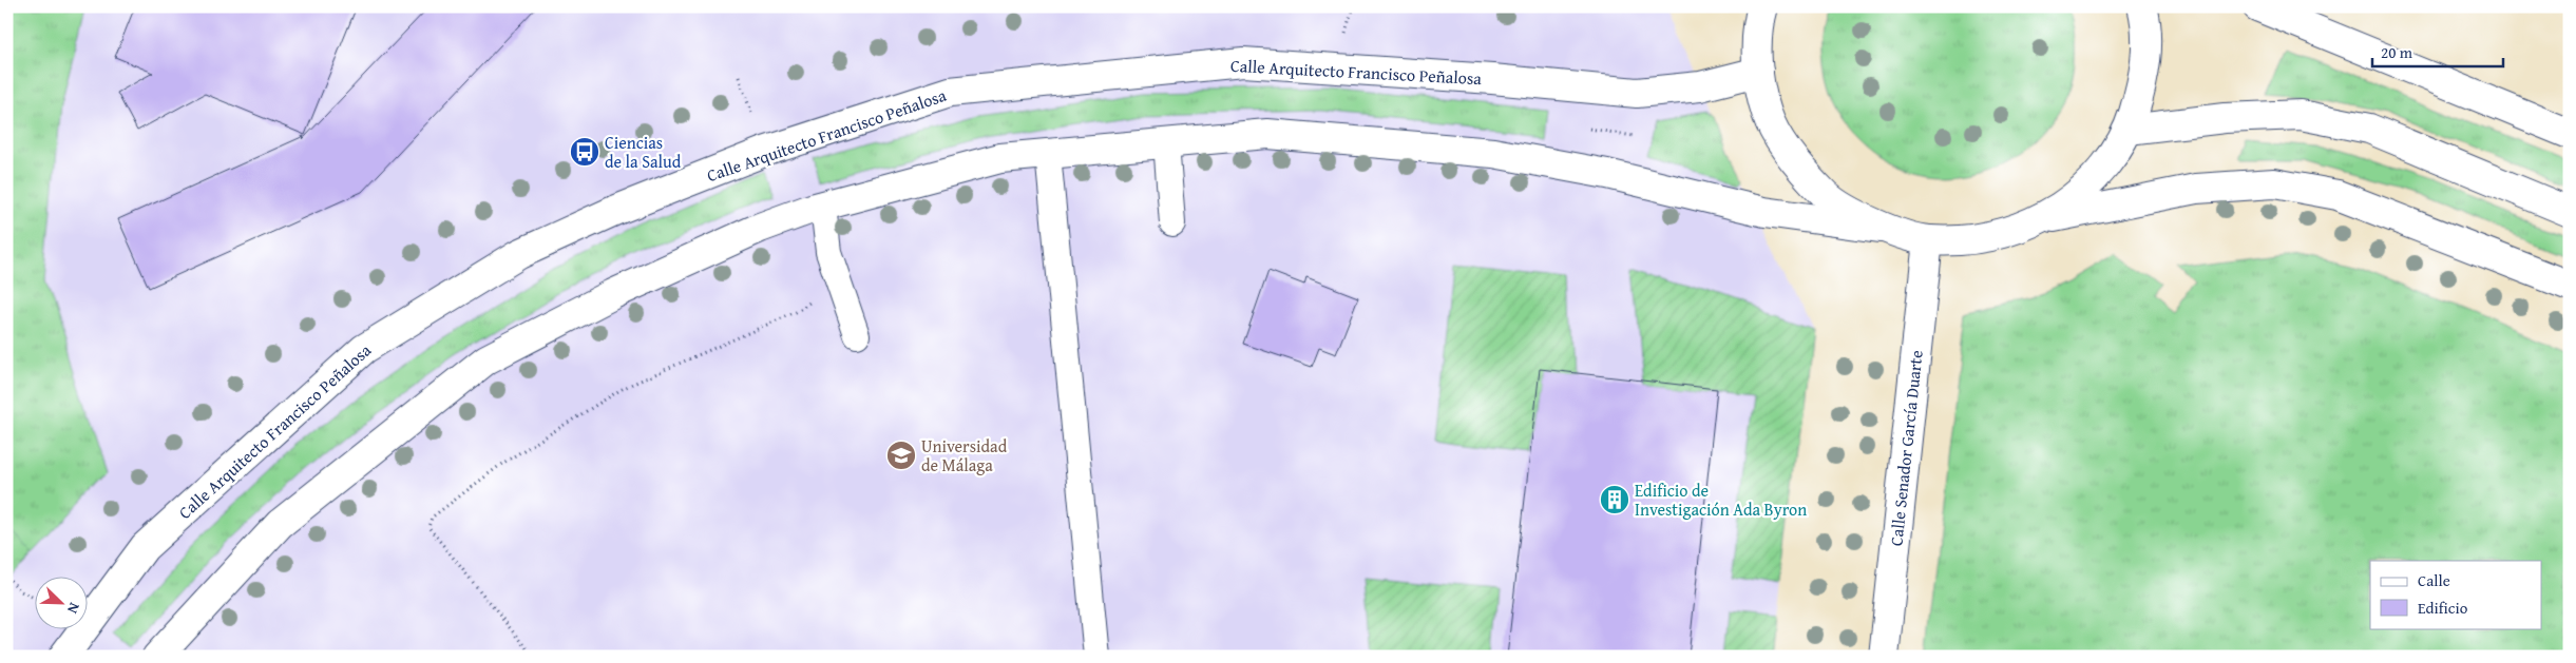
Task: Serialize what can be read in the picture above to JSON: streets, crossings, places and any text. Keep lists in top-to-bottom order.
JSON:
{
  "streets": {
    "street": ["Calle Arquitecto Francisco Peñalosa", "Calle Senador García Duarte"]
  },
  "places": {
    "bus stop": ["Ciencias de la Salud"],
    "school or university": ["Universidad de Málaga"],
    "building": ["Edificio de Investigación Ada Byron"]
  },
  "legend": ["Calle", "Edificio"],
  "scale_bar": "20 m",
  "north": "bottom right"
}
